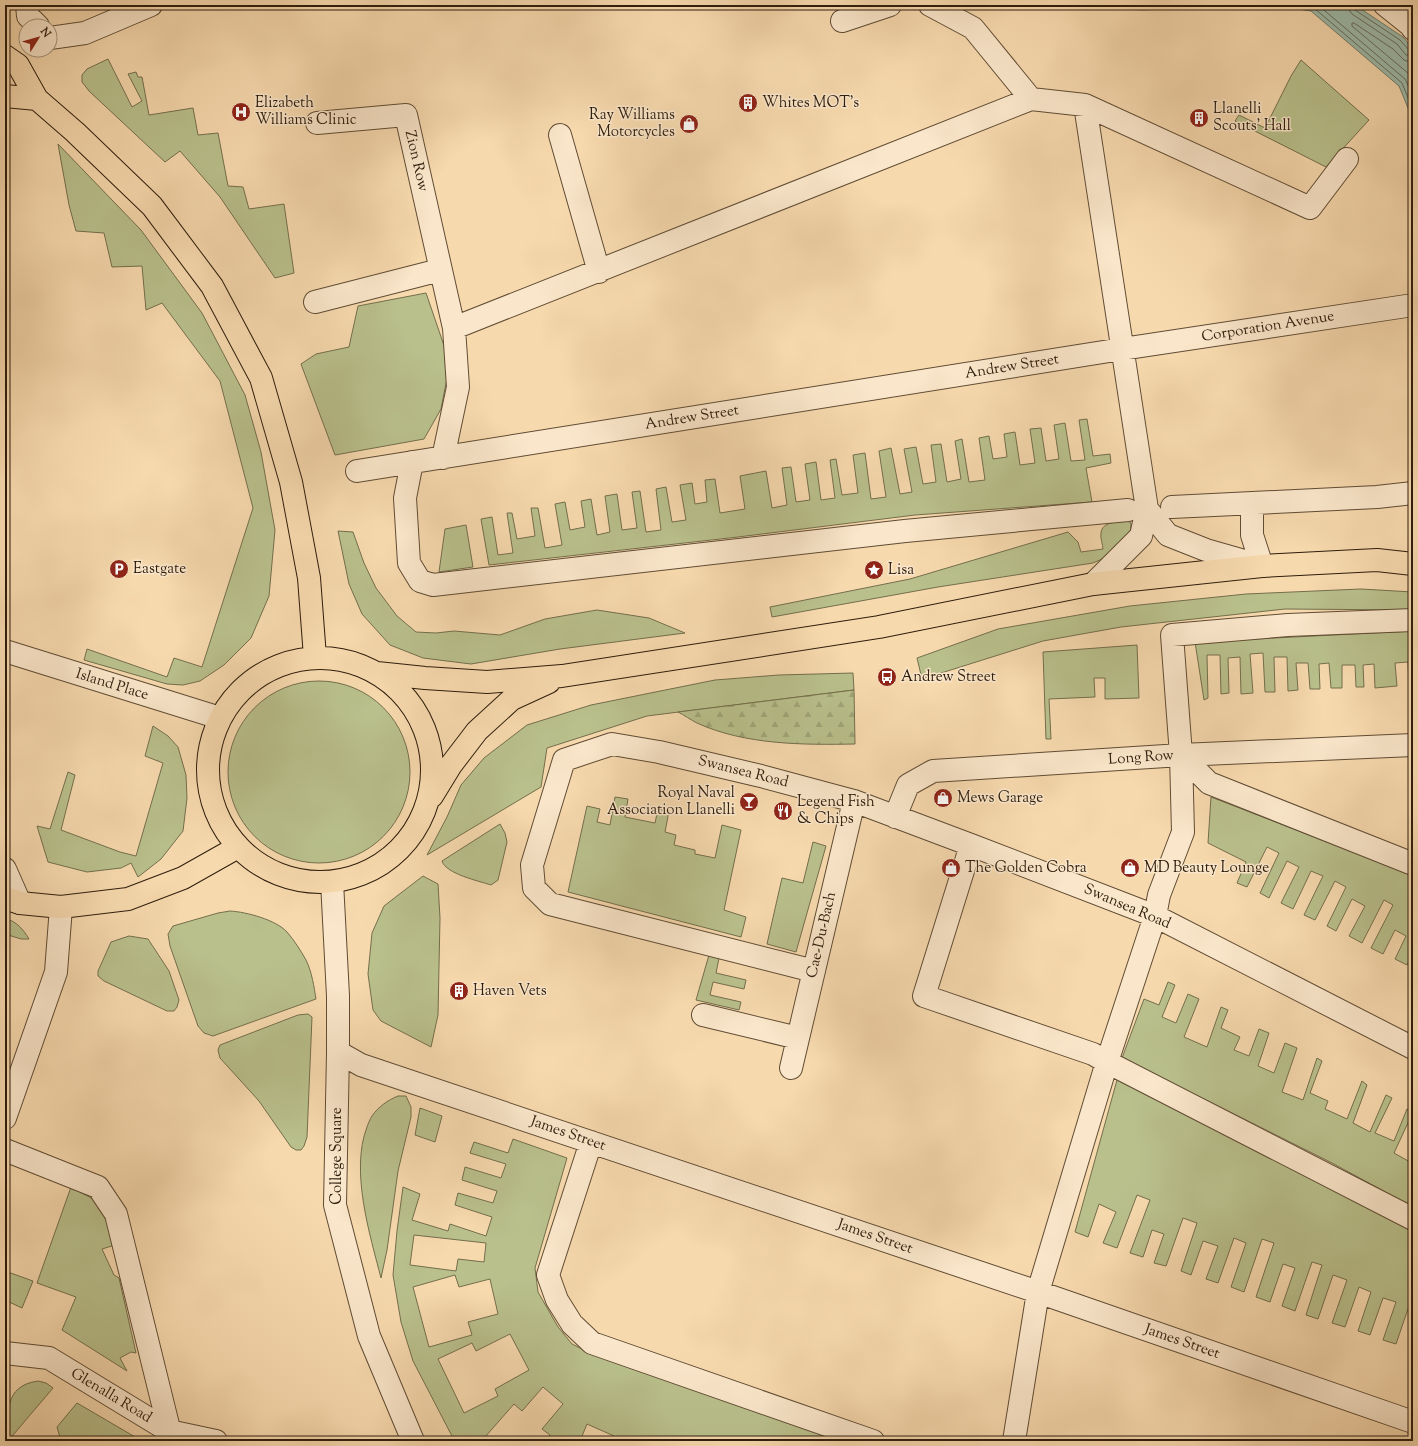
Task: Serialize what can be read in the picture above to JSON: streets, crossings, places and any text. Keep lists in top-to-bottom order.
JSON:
{
  "streets": {
    "street": [
      "Zion Row",
      "Corporation Avenue",
      "Andrew Street",
      "Island Place",
      "Long Row",
      "Swansea Road",
      "Cae-Du-Bach",
      "James Street",
      "College Square",
      "Glenalla Road"
    ]
  },
  "crossings": [
    ["Zion Row", "Andrew Street"],
    ["Corporation Avenue", "Andrew Street"],
    ["Long Row", "Swansea Road"],
    ["Swansea Road", "Cae-Du-Bach"],
    ["James Street", "College Square"]
  ],
  "places": {
    "building": ["Whites MOT's", "Llanelli Scouts' Hall", "Haven Vets"],
    "hospital": ["Elizabeth Williams Clinic"],
    "shop": [
      "Ray Williams Motorcycles",
      "Mews Garage",
      "The Golden Cobra",
      "MD Beauty Lounge"
    ],
    "parking": ["Eastgate"],
    "place": ["Lisa"],
    "bus stop": ["Andrew Street"],
    "bar": ["Royal Naval Association Llanelli"],
    "restaurant": ["Legend Fish & Chips"]
  },
  "north": "top right"
}
